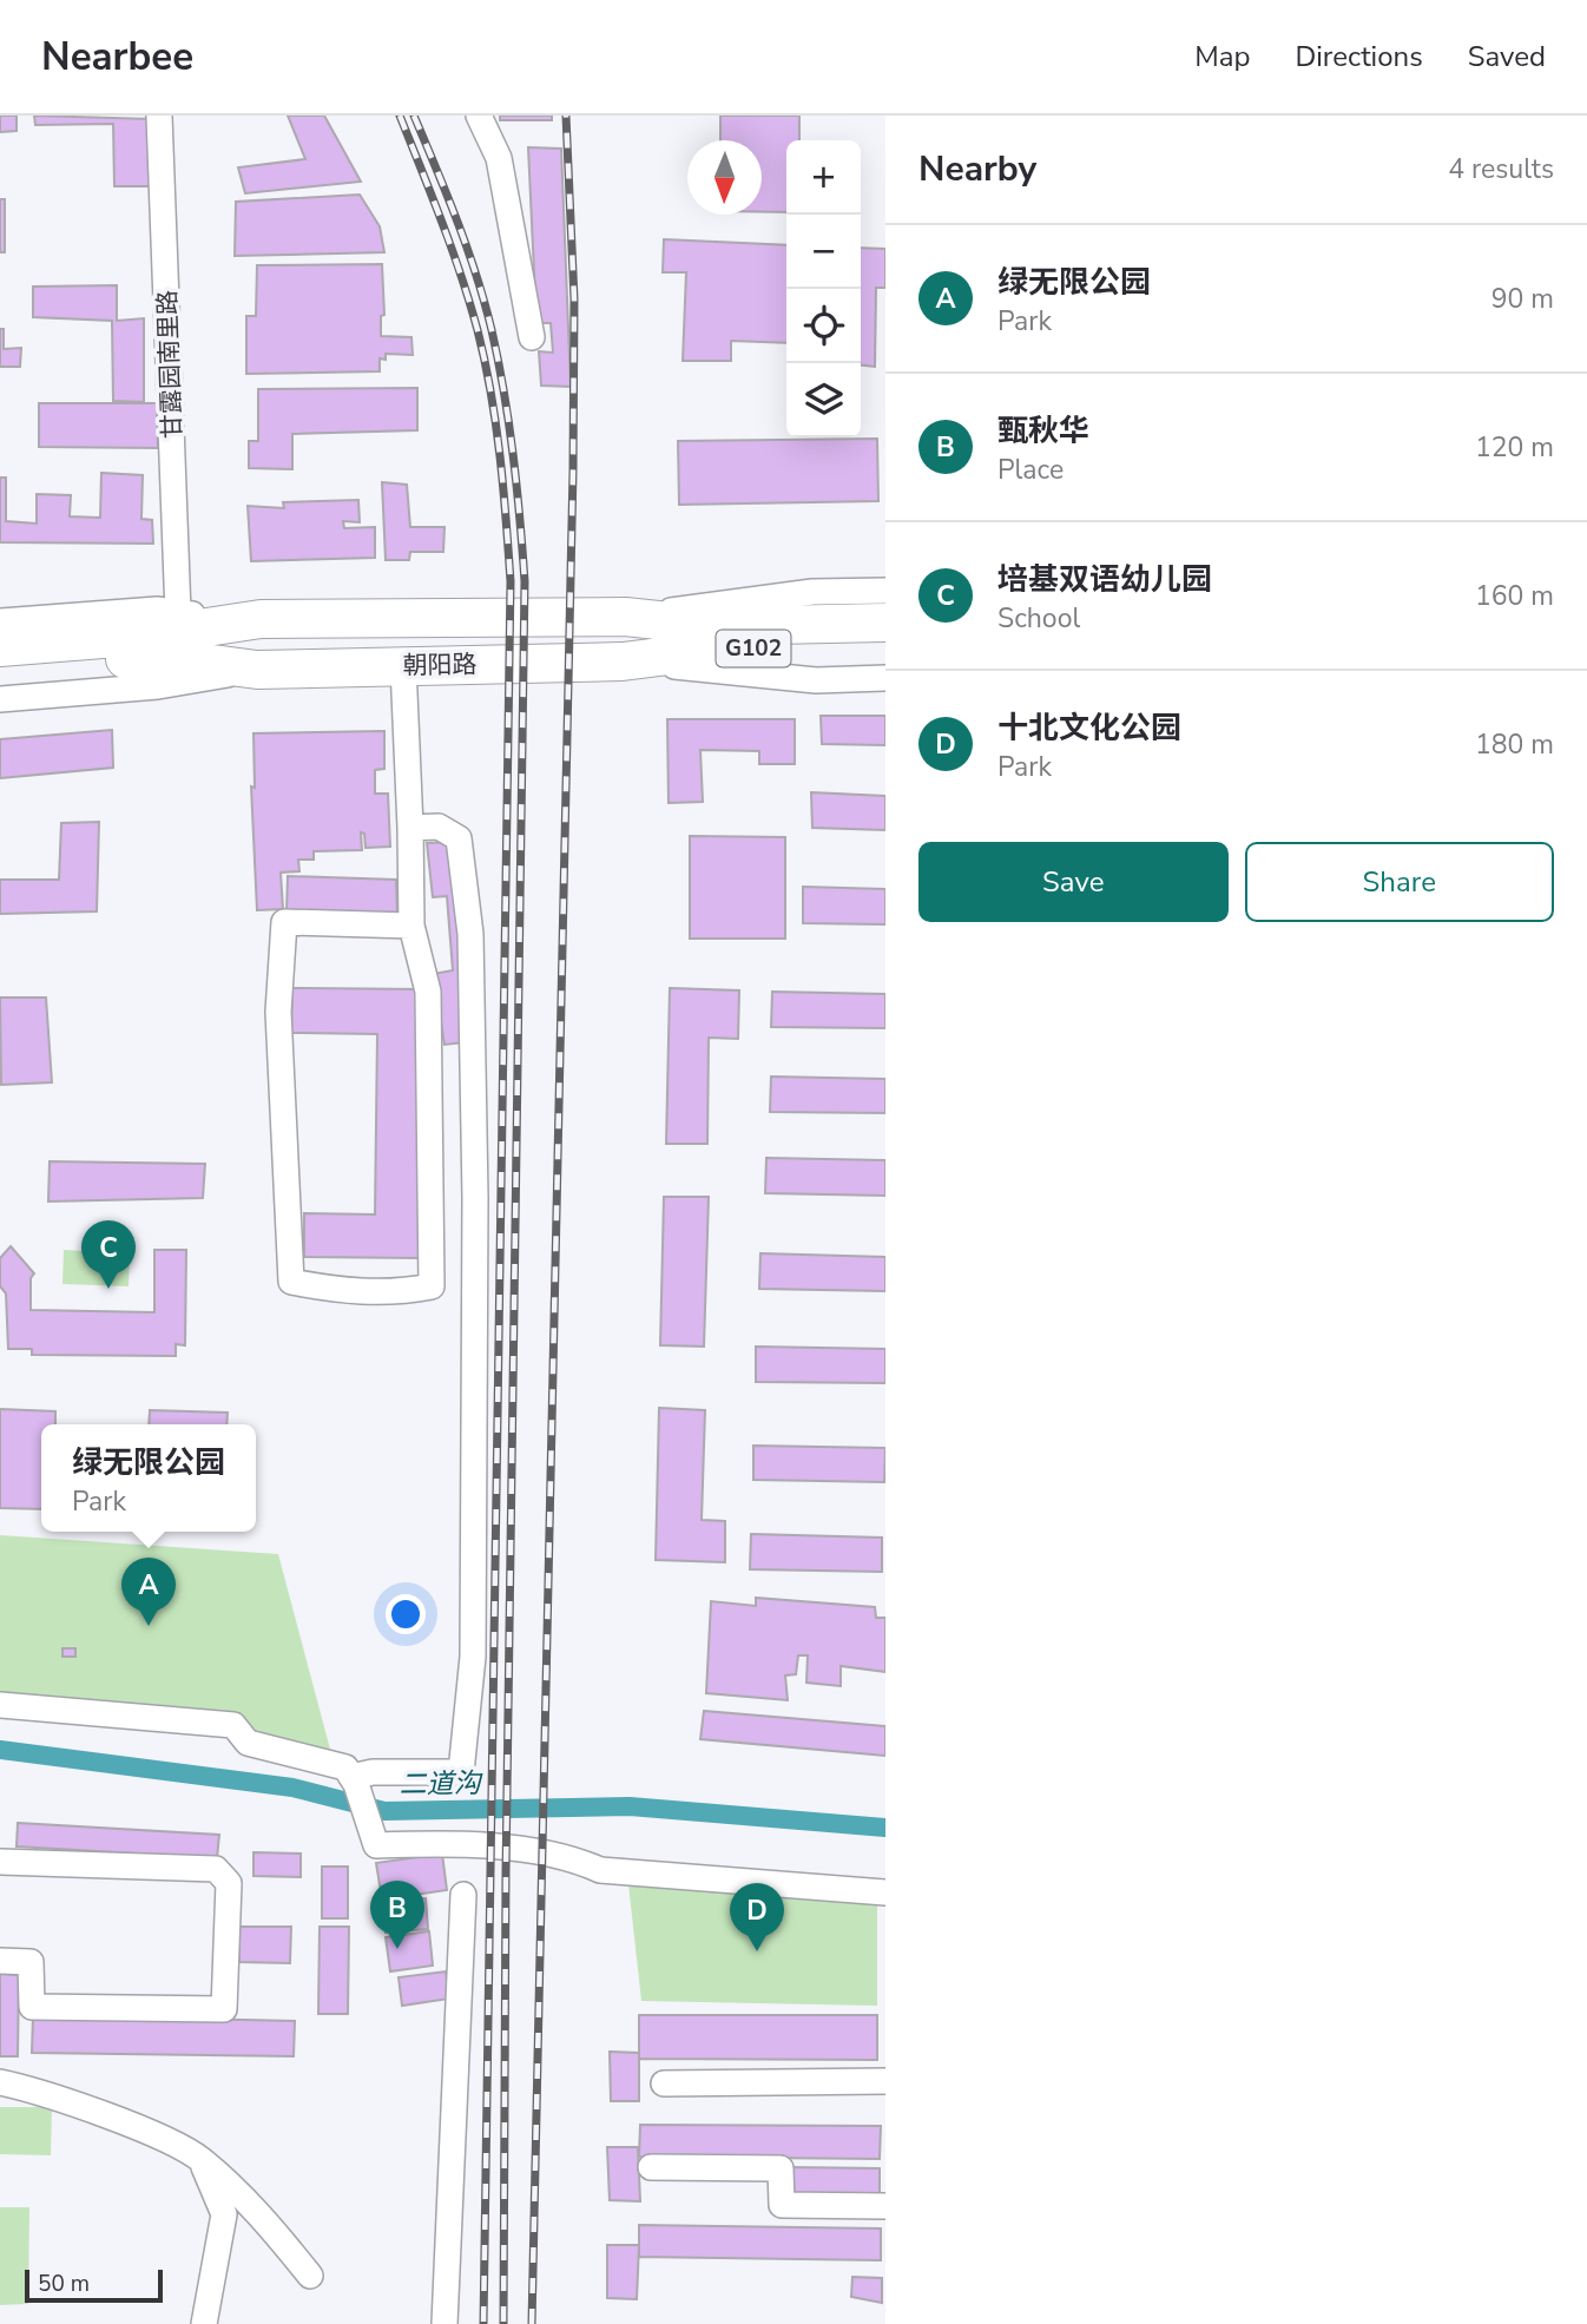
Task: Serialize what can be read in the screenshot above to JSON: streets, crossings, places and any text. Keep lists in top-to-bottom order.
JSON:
{
  "streets": {
    "highway": ["G102", "朝阳路"],
    "street": ["甘露园南里路"]
  },
  "crossings": [
    ["甘露园南里路", "朝阳路"]
  ],
  "water": ["二道沟"],
  "scale_bar": "50 m",
  "north": "bottom",
  "page": {
    "header": "Nearbee",
    "nav": ["Map", "Directions", "Saved"],
    "heading": ["Nearby", "4 results"],
    "map_buttons": ["+", "−"],
    "list": [
      {
        "mark": "A",
        "name": "绿无限公园",
        "note": "Park",
        "value": "90 m"
      },
      {
        "mark": "B",
        "name": "甄秋华",
        "note": "Place",
        "value": "120 m"
      },
      {
        "mark": "C",
        "name": "培基双语幼儿园",
        "note": "School",
        "value": "160 m"
      },
      {
        "mark": "D",
        "name": "十北文化公园",
        "note": "Park",
        "value": "180 m"
      }
    ],
    "buttons": ["Save", "Share"],
    "pins": [
      "C",
      "A",
      "B",
      "D"
    ],
    "popup": ["绿无限公园", "Park"],
    "scale": "50 m"
  }
}
